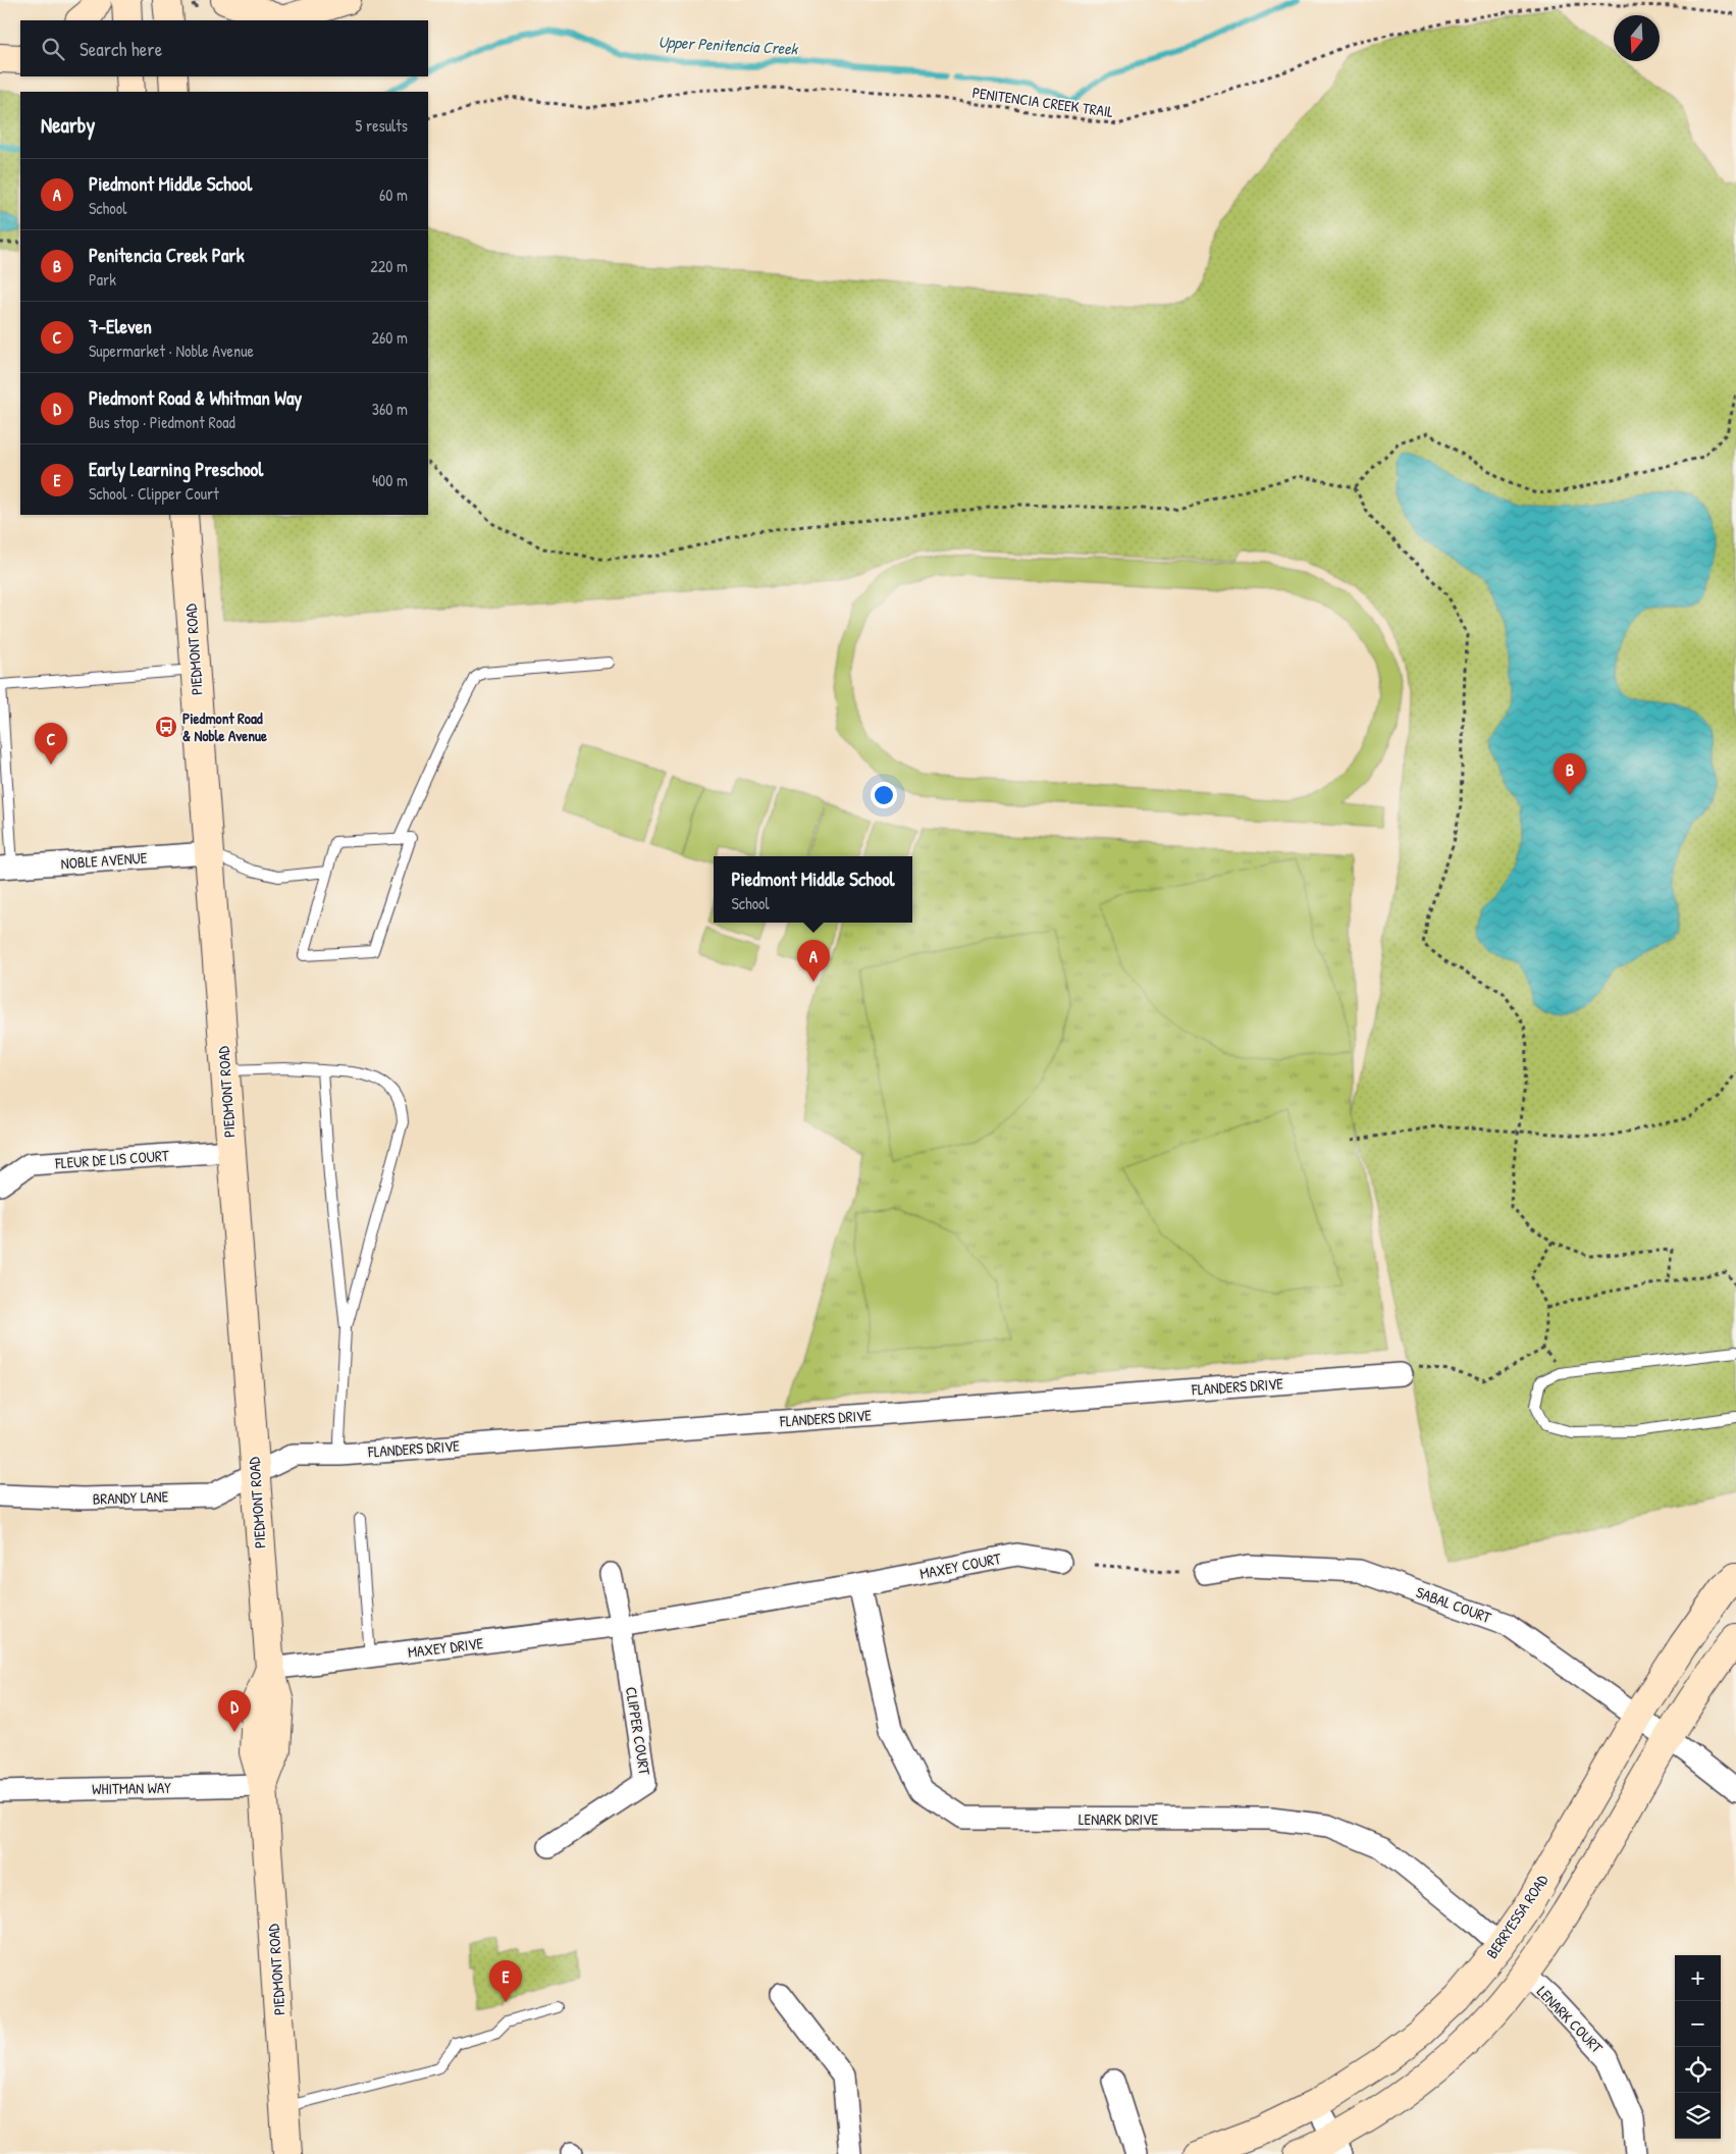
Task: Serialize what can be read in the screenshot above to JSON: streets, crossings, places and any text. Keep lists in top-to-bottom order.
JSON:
{
  "streets": {
    "main road": ["PIEDMONT ROAD", "BERRYESSA ROAD"],
    "street": [
      "NOBLE AVENUE",
      "FLEUR DE LIS COURT",
      "FLANDERS DRIVE",
      "BRANDY LANE",
      "MAXEY COURT",
      "SABAL COURT",
      "MAXEY DRIVE",
      "CLIPPER COURT",
      "WHITMAN WAY",
      "LENARK DRIVE",
      "LENARK COURT"
    ],
    "path": ["PENITENCIA CREEK TRAIL"]
  },
  "crossings": [
    ["PIEDMONT ROAD", "NOBLE AVENUE"],
    ["PIEDMONT ROAD", "FLEUR DE LIS COURT"],
    ["PIEDMONT ROAD", "FLANDERS DRIVE"],
    ["PIEDMONT ROAD", "BRANDY LANE"],
    ["PIEDMONT ROAD", "MAXEY DRIVE"],
    ["PIEDMONT ROAD", "WHITMAN WAY"],
    ["FLANDERS DRIVE", "BRANDY LANE"],
    ["MAXEY COURT", "MAXEY DRIVE"],
    ["MAXEY COURT", "LENARK DRIVE"],
    ["SABAL COURT", "BERRYESSA ROAD"],
    ["MAXEY DRIVE", "CLIPPER COURT"],
    ["MAXEY DRIVE", "LENARK DRIVE"],
    ["LENARK DRIVE", "BERRYESSA ROAD"]
  ],
  "water": ["Upper Penitencia Creek"],
  "places": {
    "bus stop": ["Piedmont Road & Noble Avenue"]
  },
  "north": "bottom",
  "page": {
    "search": "Search here",
    "heading": ["Nearby", "5 results"],
    "list": [
      {
        "mark": "A",
        "name": "Piedmont Middle School",
        "note": "School",
        "value": "60 m"
      },
      {
        "mark": "B",
        "name": "Penitencia Creek Park",
        "note": "Park",
        "value": "220 m"
      },
      {
        "mark": "C",
        "name": "7-Eleven",
        "note": "Supermarket · Noble Avenue",
        "value": "260 m"
      },
      {
        "mark": "D",
        "name": "Piedmont Road & Whitman Way",
        "note": "Bus stop · Piedmont Road",
        "value": "360 m"
      },
      {
        "mark": "E",
        "name": "Early Learning Preschool",
        "note": "School · Clipper Court",
        "value": "400 m"
      }
    ],
    "pins": [
      "C",
      "B",
      "A",
      "D",
      "E"
    ],
    "popup": ["Piedmont Middle School", "School"],
    "map_buttons": ["+", "−"]
  }
}
